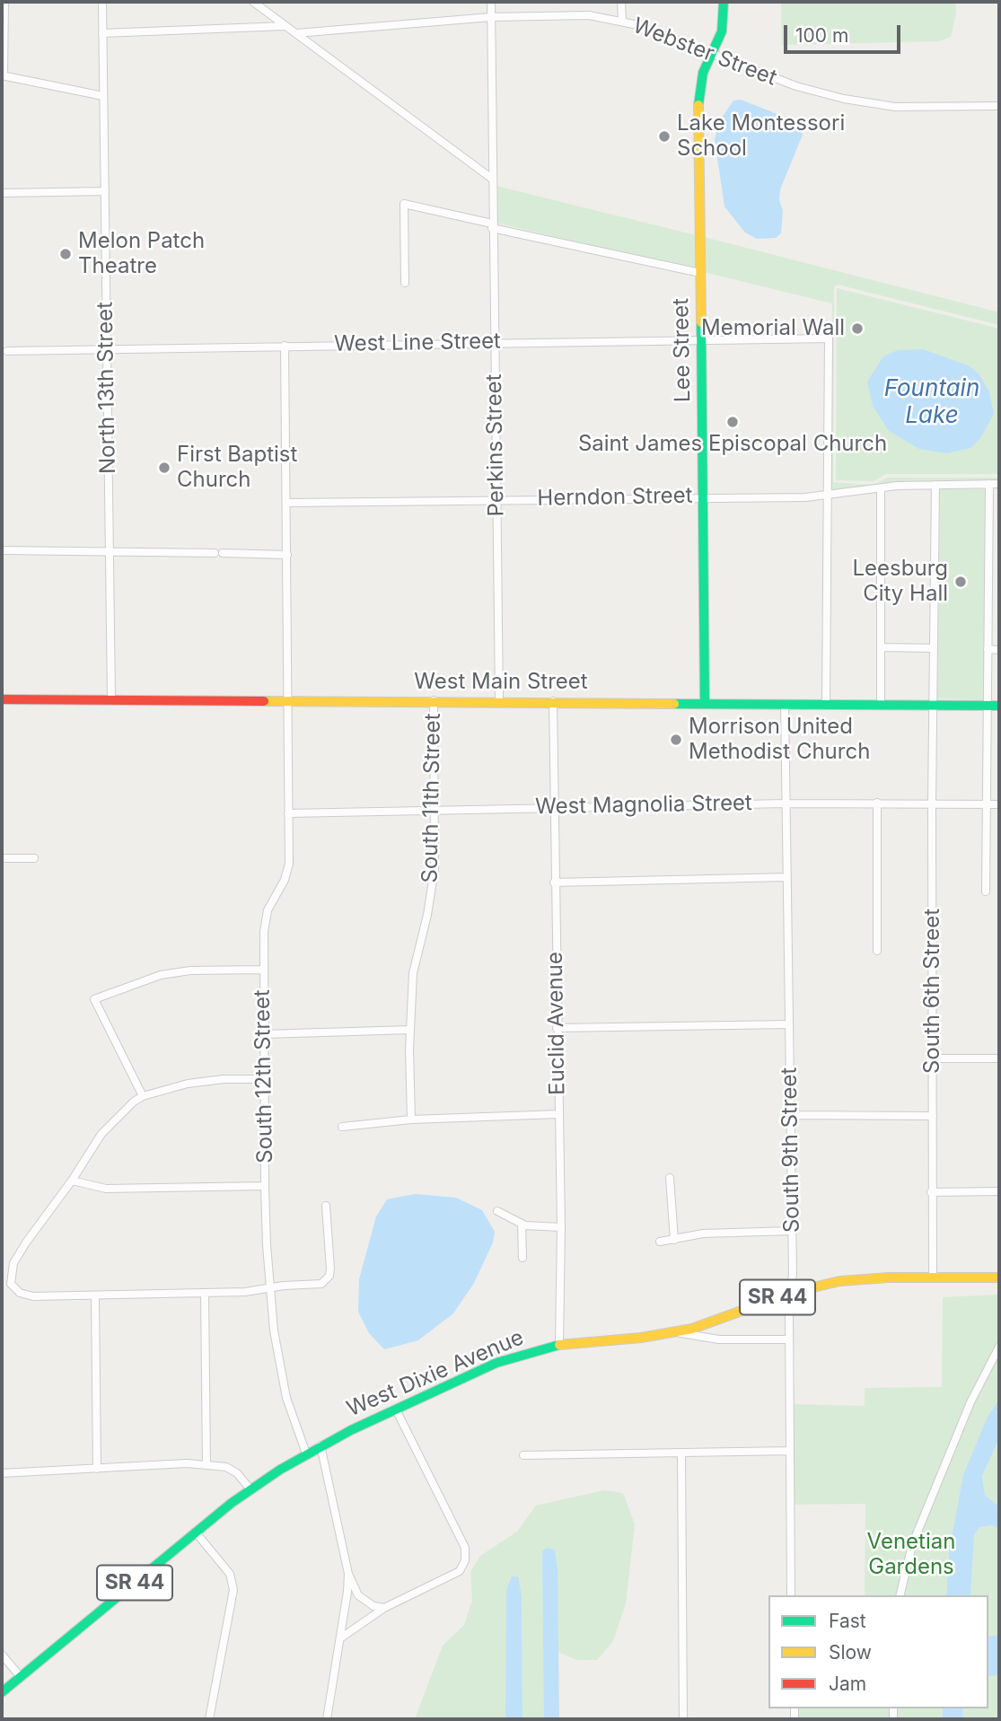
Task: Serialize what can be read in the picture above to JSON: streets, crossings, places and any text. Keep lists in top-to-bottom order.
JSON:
{
  "streets": {
    "main road": [
      "Lee Street",
      "West Main Street",
      "SR 44",
      "West Dixie Avenue"
    ],
    "street": [
      "Webster Street",
      "West Line Street",
      "North 13th Street",
      "Perkins Street",
      "Herndon Street",
      "South 11th Street",
      "West Magnolia Street",
      "South 6th Street",
      "Euclid Avenue",
      "South 12th Street",
      "South 9th Street"
    ]
  },
  "crossings": [
    ["Webster Street", "Lee Street"],
    ["Webster Street", "Perkins Street"],
    ["West Line Street", "Lee Street"],
    ["West Line Street", "North 13th Street"],
    ["West Line Street", "Perkins Street"],
    ["West Line Street", "Herndon Street"],
    ["West Line Street", "South 12th Street"],
    ["Lee Street", "Herndon Street"],
    ["Lee Street", "West Main Street"],
    ["North 13th Street", "West Main Street"],
    ["Perkins Street", "Herndon Street"],
    ["Perkins Street", "West Main Street"],
    ["Herndon Street", "South 6th Street"],
    ["Herndon Street", "South 12th Street"],
    ["West Main Street", "South 11th Street"],
    ["West Main Street", "South 6th Street"],
    ["West Main Street", "Euclid Avenue"],
    ["West Main Street", "South 12th Street"],
    ["West Main Street", "South 9th Street"],
    ["South 11th Street", "West Magnolia Street"],
    ["West Magnolia Street", "South 6th Street"],
    ["West Magnolia Street", "Euclid Avenue"],
    ["West Magnolia Street", "South 12th Street"],
    ["West Magnolia Street", "South 9th Street"],
    ["South 6th Street", "West Dixie Avenue"],
    ["Euclid Avenue", "West Dixie Avenue"],
    ["South 12th Street", "West Dixie Avenue"],
    ["South 9th Street", "West Dixie Avenue"]
  ],
  "water": ["Fountain Lake"],
  "parks": ["Venetian Gardens"],
  "places": [
    "Lake Montessori School",
    "Melon Patch Theatre",
    "Memorial Wall",
    "Saint James Episcopal Church",
    "First Baptist Church",
    "Leesburg City Hall",
    "Morrison United Methodist Church"
  ],
  "legend": ["Fast", "Slow", "Jam"],
  "scale_bar": "100 m"
}
